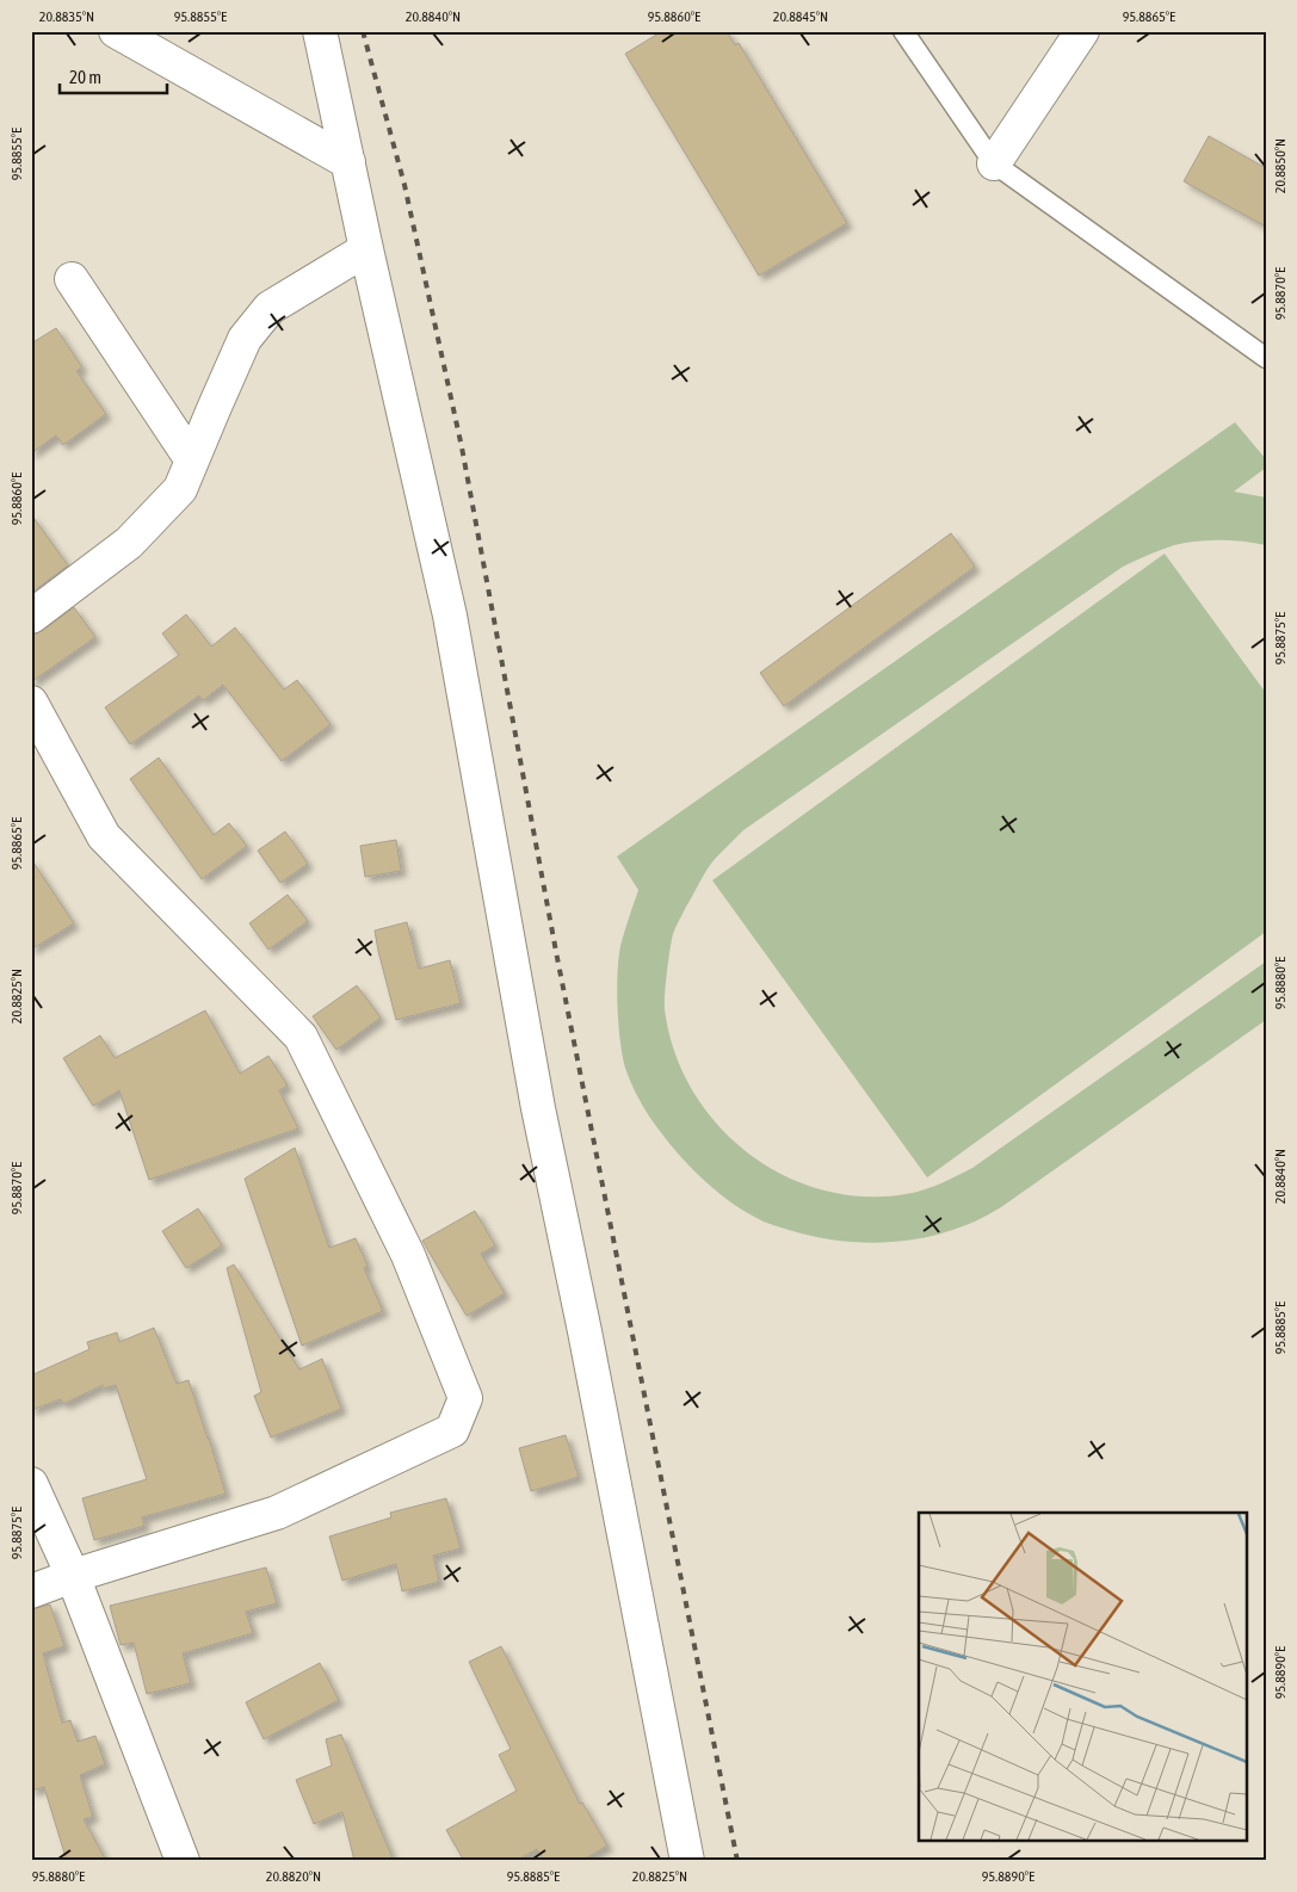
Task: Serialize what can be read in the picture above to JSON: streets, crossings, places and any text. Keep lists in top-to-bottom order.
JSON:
{
  "scale_bar": "20 m",
  "coordinates": [
    "20.8835°N",
    "95.8855°E",
    "20.8840°N",
    "95.8860°E",
    "20.8845°N",
    "95.8865°E",
    "20.8850°N",
    "95.8870°E",
    "95.8875°E",
    "95.8880°E",
    "20.8825°N",
    "95.8885°E",
    "95.8890°E",
    "20.8820°N"
  ]
}
